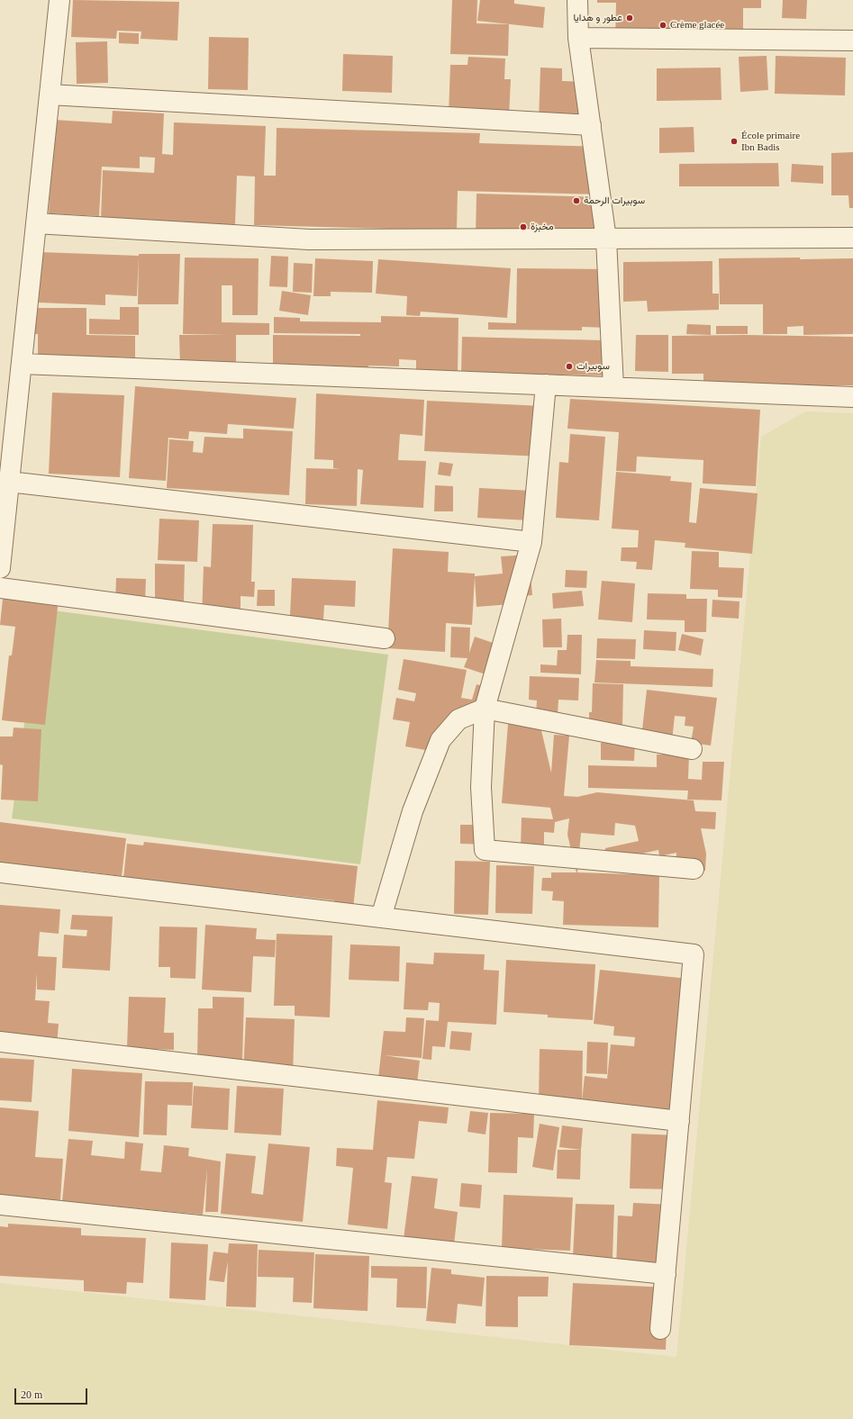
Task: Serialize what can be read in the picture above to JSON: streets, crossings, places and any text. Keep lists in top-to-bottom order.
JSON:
{
  "places": [
    "عطور و هدايا",
    "Crème glacée",
    "École primaire Ibn Badis",
    "سوبيرات الرحمة",
    "مخبزة",
    "سوبيرات"
  ],
  "scale_bar": "20 m"
}
